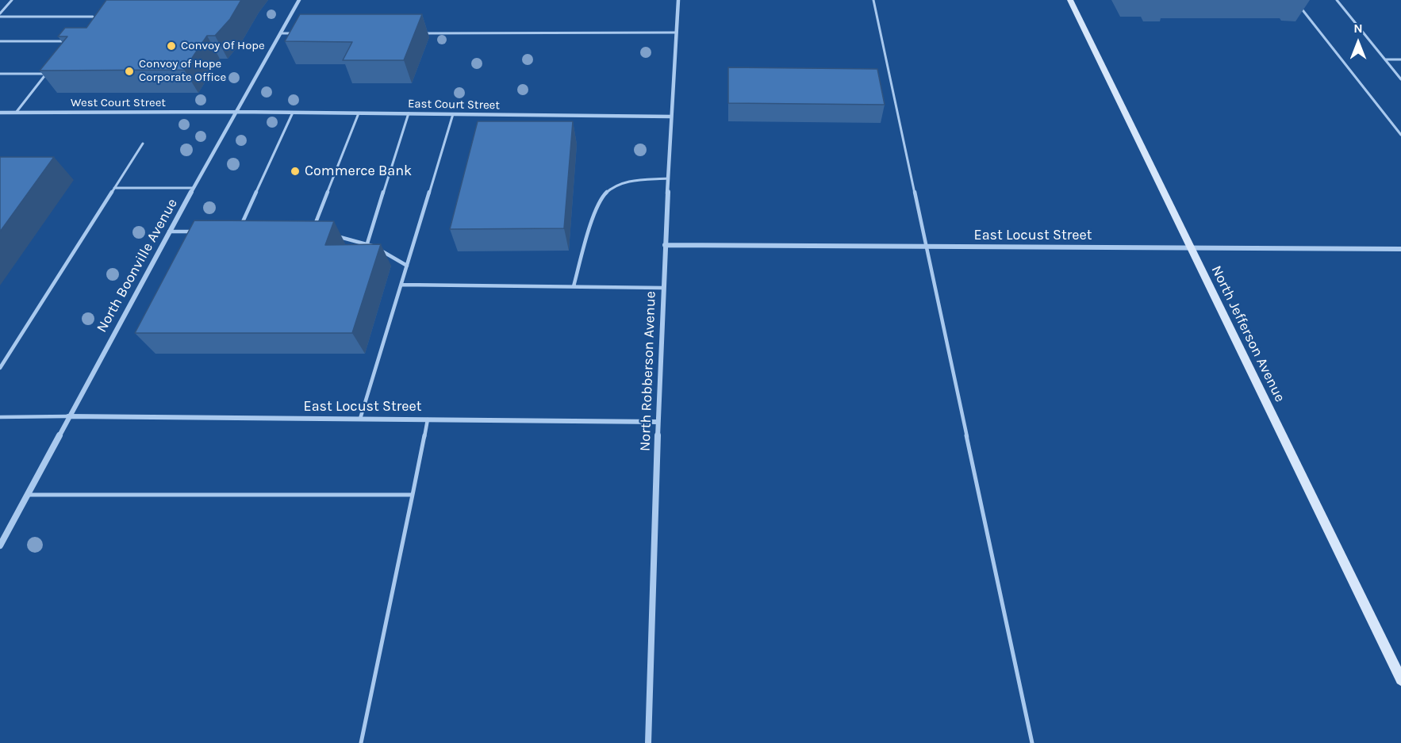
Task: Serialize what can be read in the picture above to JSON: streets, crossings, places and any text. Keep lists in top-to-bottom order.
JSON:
{
  "streets": {
    "street": [
      "West Court Street",
      "East Court Street",
      "East Locust Street",
      "North Boonville Avenue",
      "North Jefferson Avenue",
      "North Robberson Avenue"
    ]
  },
  "crossings": [
    ["West Court Street", "East Court Street"],
    ["West Court Street", "North Boonville Avenue"],
    ["East Court Street", "North Boonville Avenue"],
    ["East Court Street", "North Robberson Avenue"],
    ["East Locust Street", "North Boonville Avenue"],
    ["East Locust Street", "North Jefferson Avenue"],
    ["East Locust Street", "North Robberson Avenue"]
  ],
  "places": ["Convoy Of Hope", "Convoy of Hope Corporate Office", "Commerce Bank"],
  "north": "top"
}
